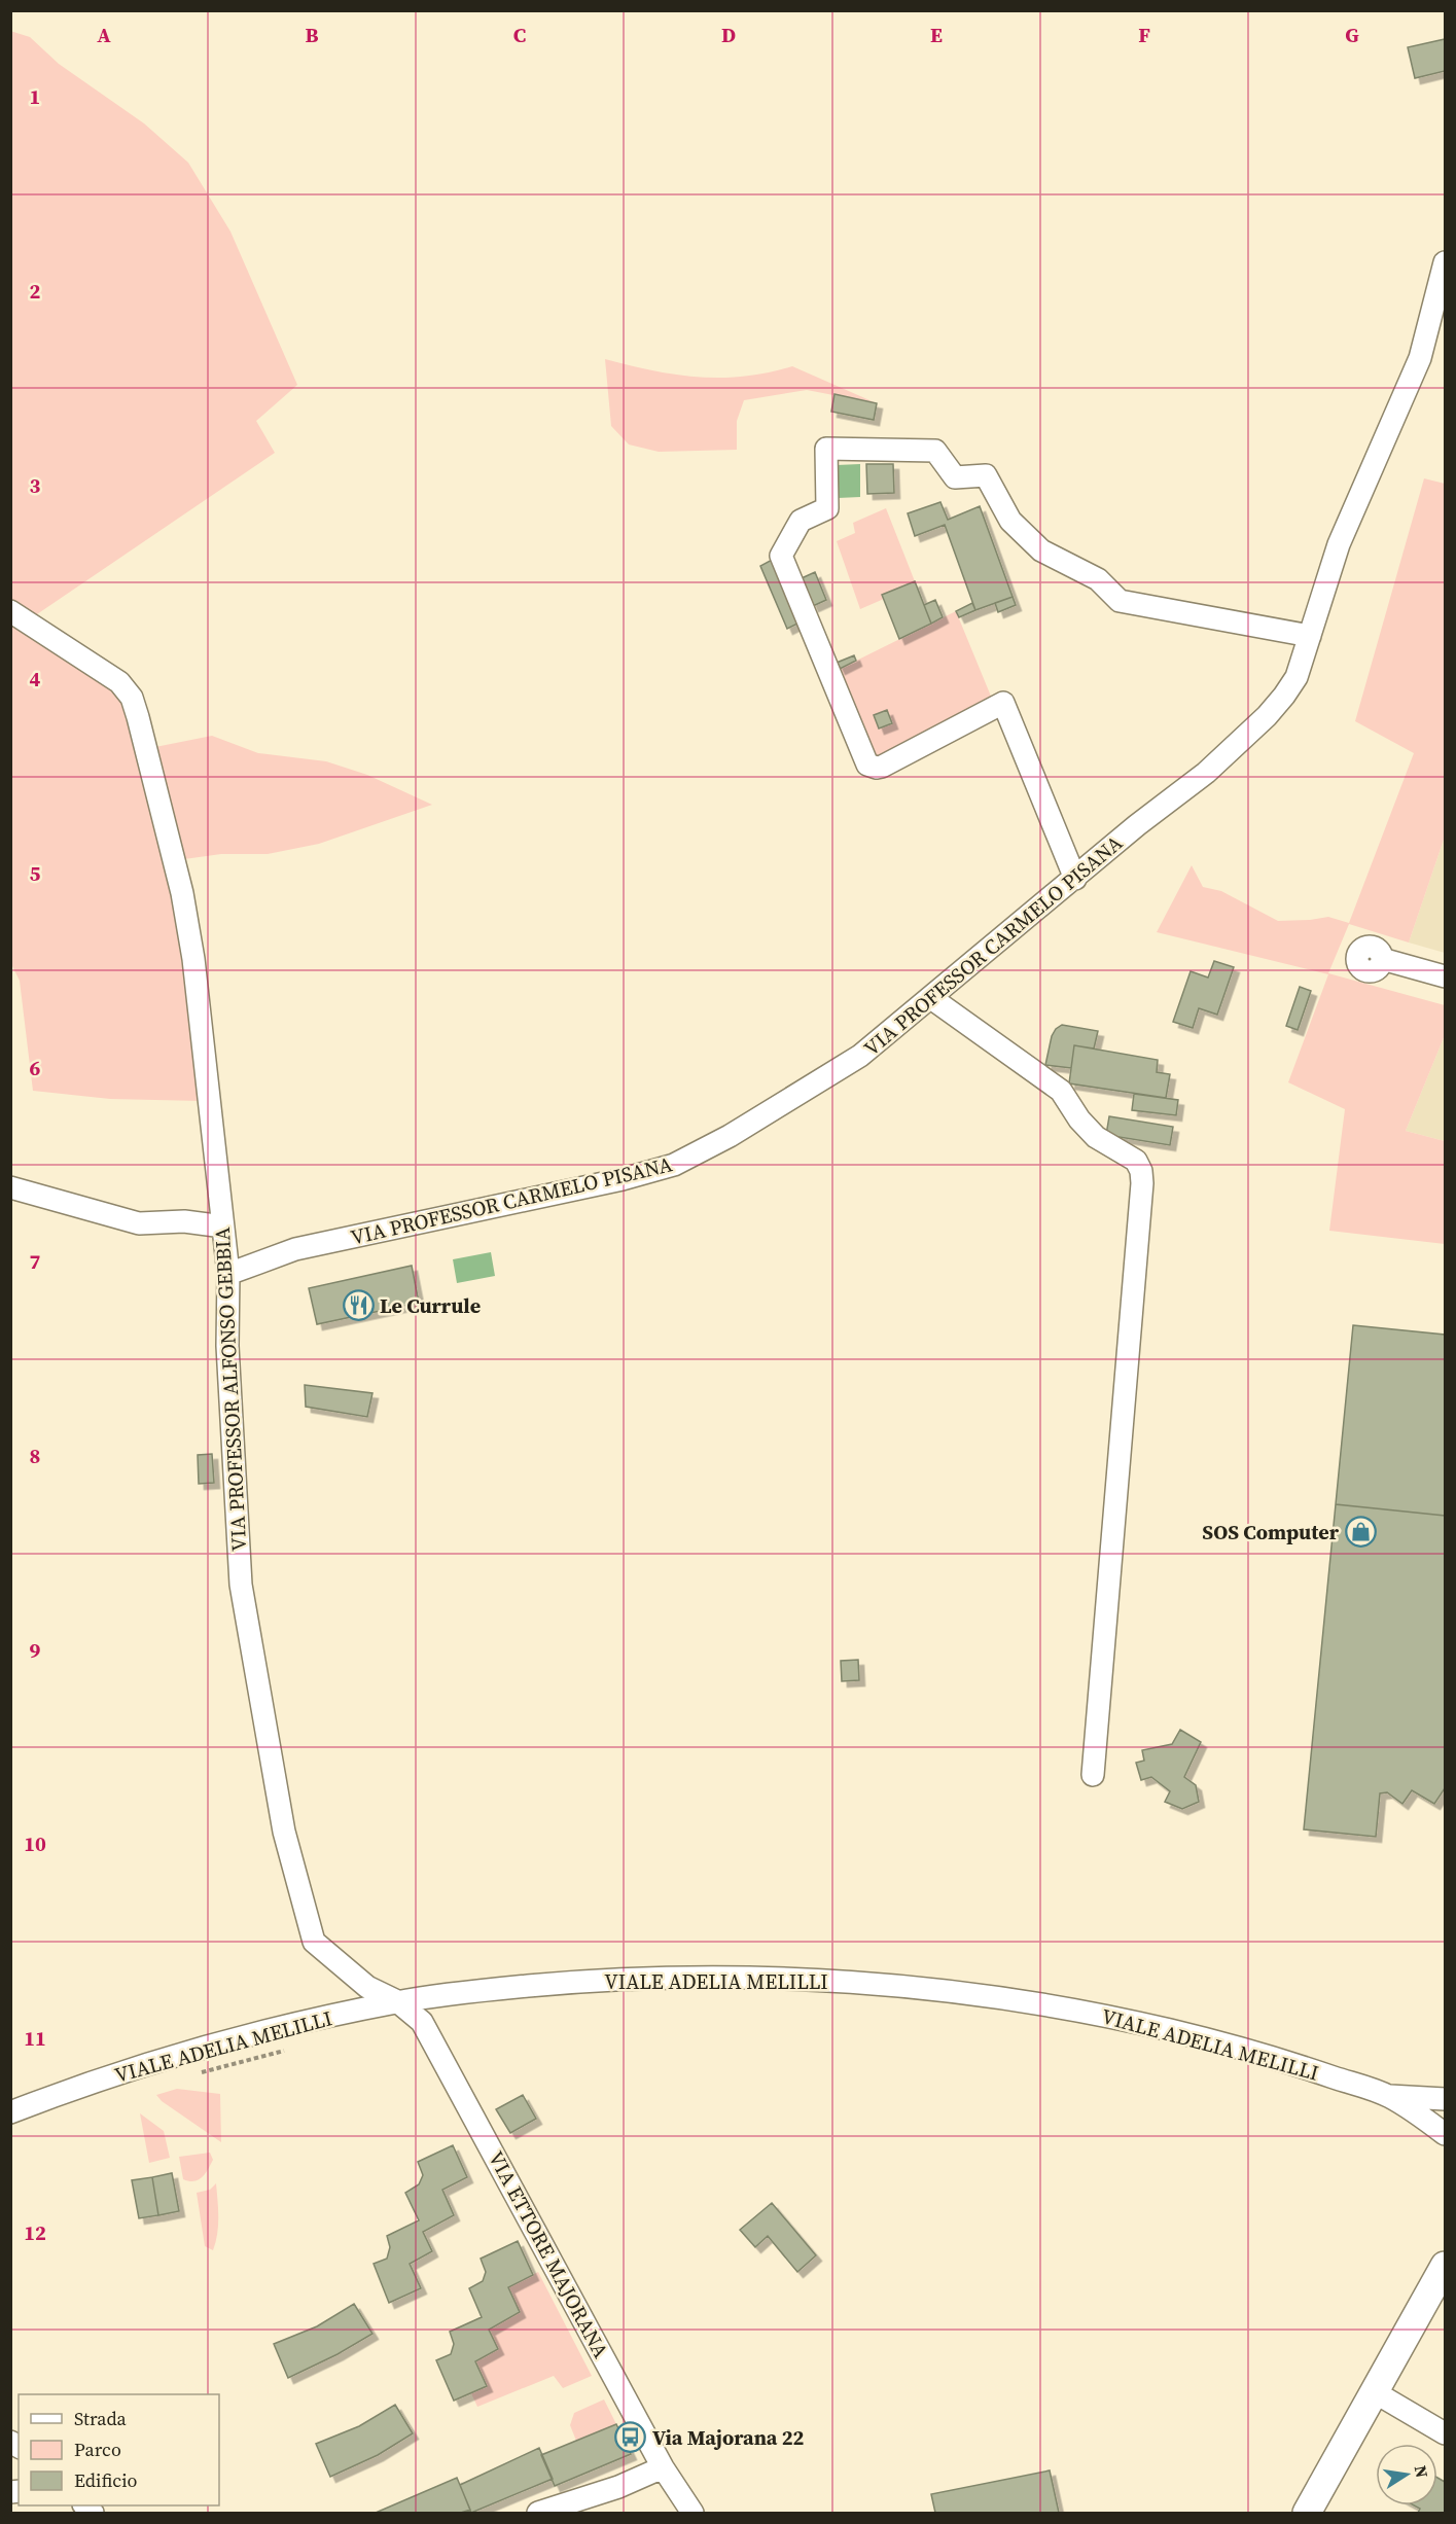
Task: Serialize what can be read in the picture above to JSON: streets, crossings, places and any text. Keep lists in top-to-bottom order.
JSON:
{
  "streets": {
    "street": [
      "VIA PROFESSOR CARMELO PISANA",
      "VIA PROFESSOR ALFONSO GEBBIA",
      "VIALE ADELIA MELILLI",
      "VIA ETTORE MAJORANA"
    ]
  },
  "crossings": [
    ["VIA PROFESSOR CARMELO PISANA", "VIA PROFESSOR ALFONSO GEBBIA"],
    ["VIA PROFESSOR ALFONSO GEBBIA", "VIALE ADELIA MELILLI"],
    ["VIA PROFESSOR ALFONSO GEBBIA", "VIA ETTORE MAJORANA"],
    ["VIALE ADELIA MELILLI", "VIA ETTORE MAJORANA"]
  ],
  "places": {
    "restaurant": ["Le Currule"],
    "shop": ["SOS Computer"],
    "bus stop": ["Via Majorana 22"]
  },
  "legend": ["Strada", "Parco", "Edificio"],
  "north": "right",
  "grid": {
    "columns": [
      "A",
      "B",
      "C",
      "D",
      "E",
      "F",
      "G"
    ],
    "rows": [
      "1",
      "2",
      "3",
      "4",
      "5",
      "6",
      "7",
      "8",
      "9",
      "10",
      "11",
      "12"
    ]
  }
}
